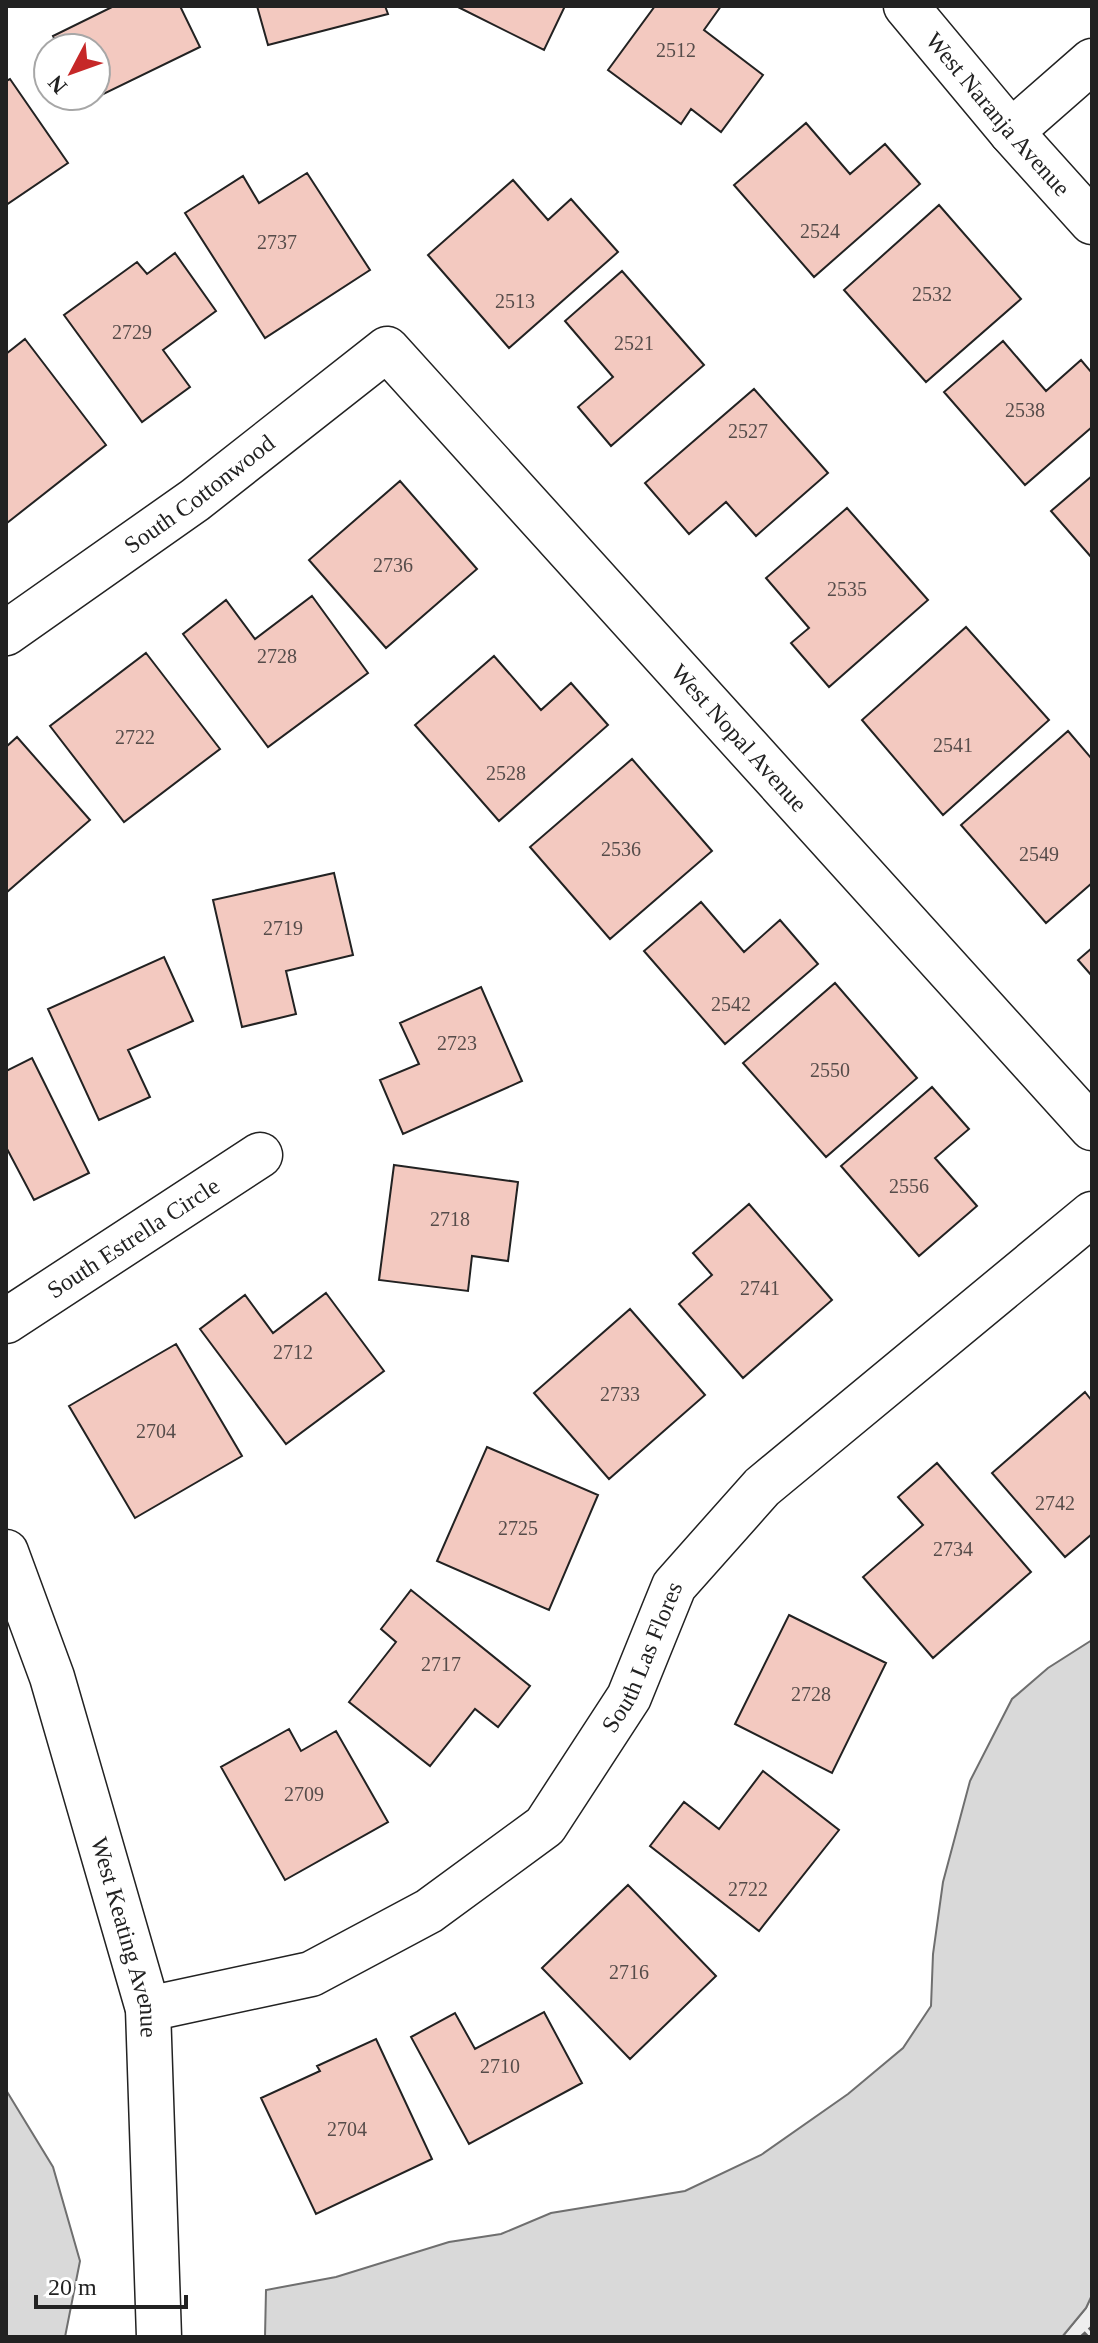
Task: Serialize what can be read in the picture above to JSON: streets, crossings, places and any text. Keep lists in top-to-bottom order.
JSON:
{
  "streets": {
    "street": [
      "West Naranja Avenue",
      "South Cottonwood",
      "West Nopal Avenue",
      "South Estrella Circle",
      "South Las Flores",
      "West Keating Avenue"
    ]
  },
  "crossings": [
    ["South Cottonwood", "West Nopal Avenue"],
    ["South Las Flores", "West Keating Avenue"]
  ],
  "house_numbers": [
    "2512",
    "2524",
    "2737",
    "2532",
    "2513",
    "2729",
    "2521",
    "2538",
    "2527",
    "2736",
    "2535",
    "2728",
    "2722",
    "2541",
    "2528",
    "2536",
    "2549",
    "2719",
    "2542",
    "2723",
    "2550",
    "2556",
    "2718",
    "2741",
    "2712",
    "2733",
    "2704",
    "2742",
    "2725",
    "2734",
    "2717",
    "2728",
    "2709",
    "2722",
    "2716",
    "2710",
    "2704"
  ],
  "scale_bar": "20 m",
  "north": "bottom left"
}
